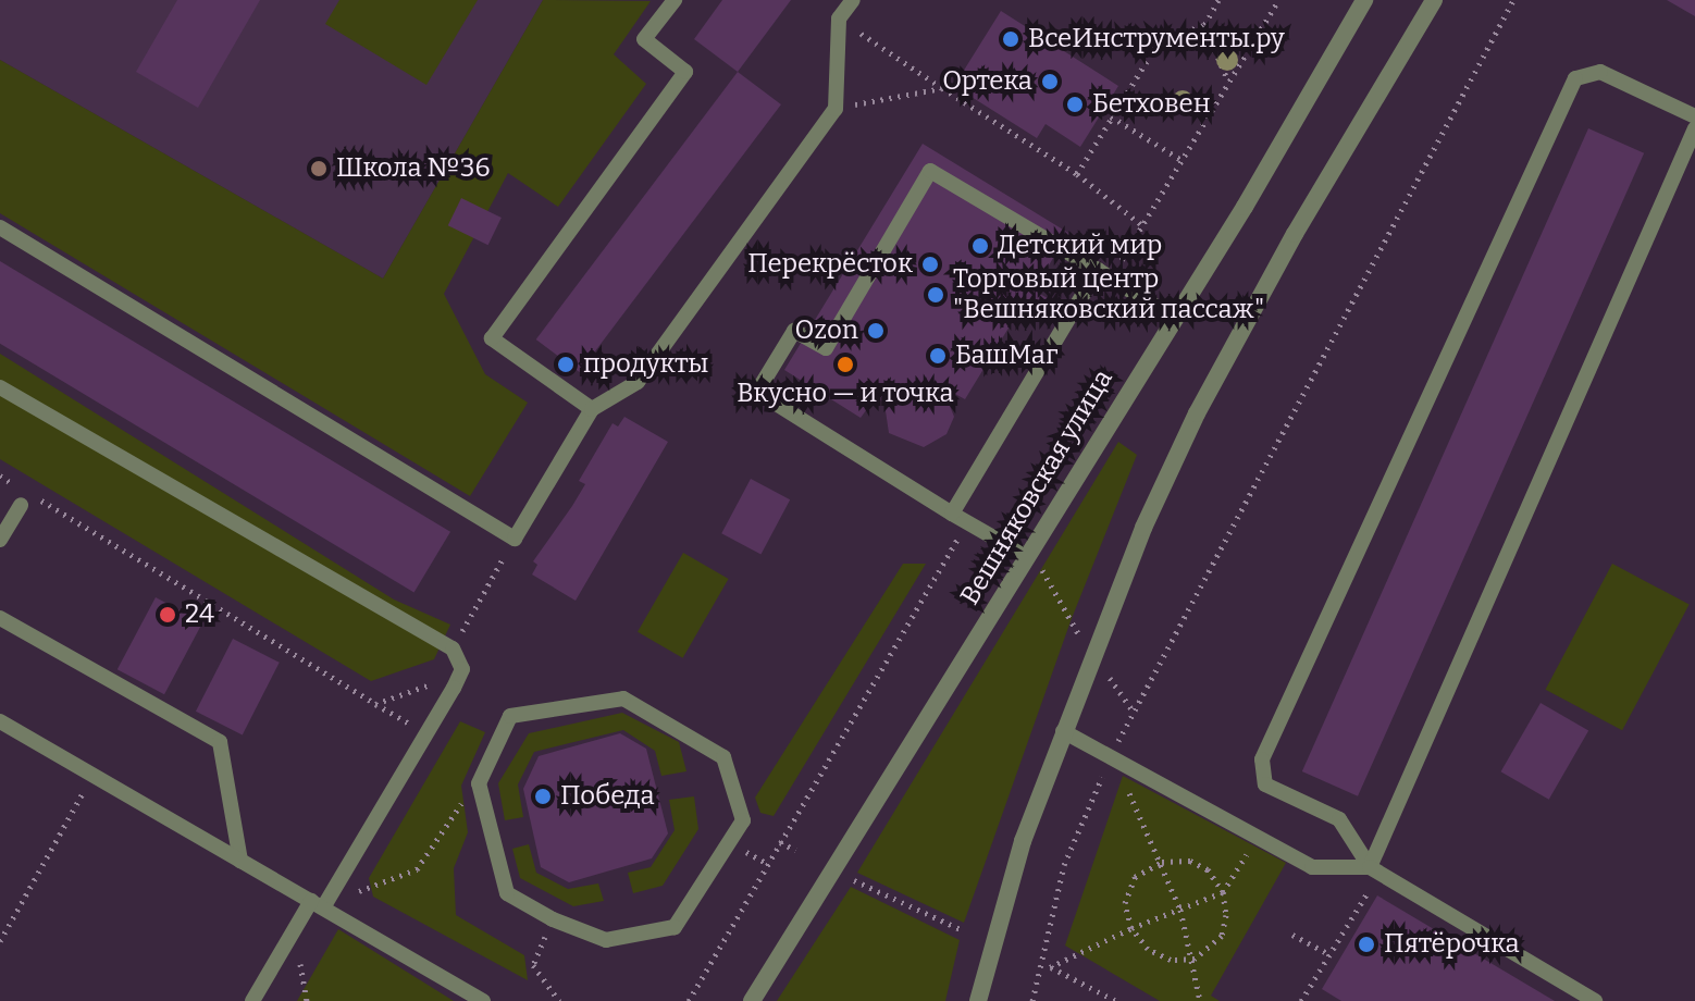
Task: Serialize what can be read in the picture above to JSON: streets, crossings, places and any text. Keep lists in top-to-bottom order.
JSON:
{
  "streets": {
    "street": ["Вешняковская улица"]
  },
  "places": [
    "ВсеИнструменты.ру",
    "Ортека",
    "Бетховен",
    "Школа №36",
    "Детский мир",
    "Перекрёсток",
    "Торговый центр \"Вешняковский пассаж\"",
    "Ozon",
    "БашМаг",
    "продукты",
    "Вкусно — и точка",
    "24",
    "Победа",
    "Пятёрочка"
  ]
}
